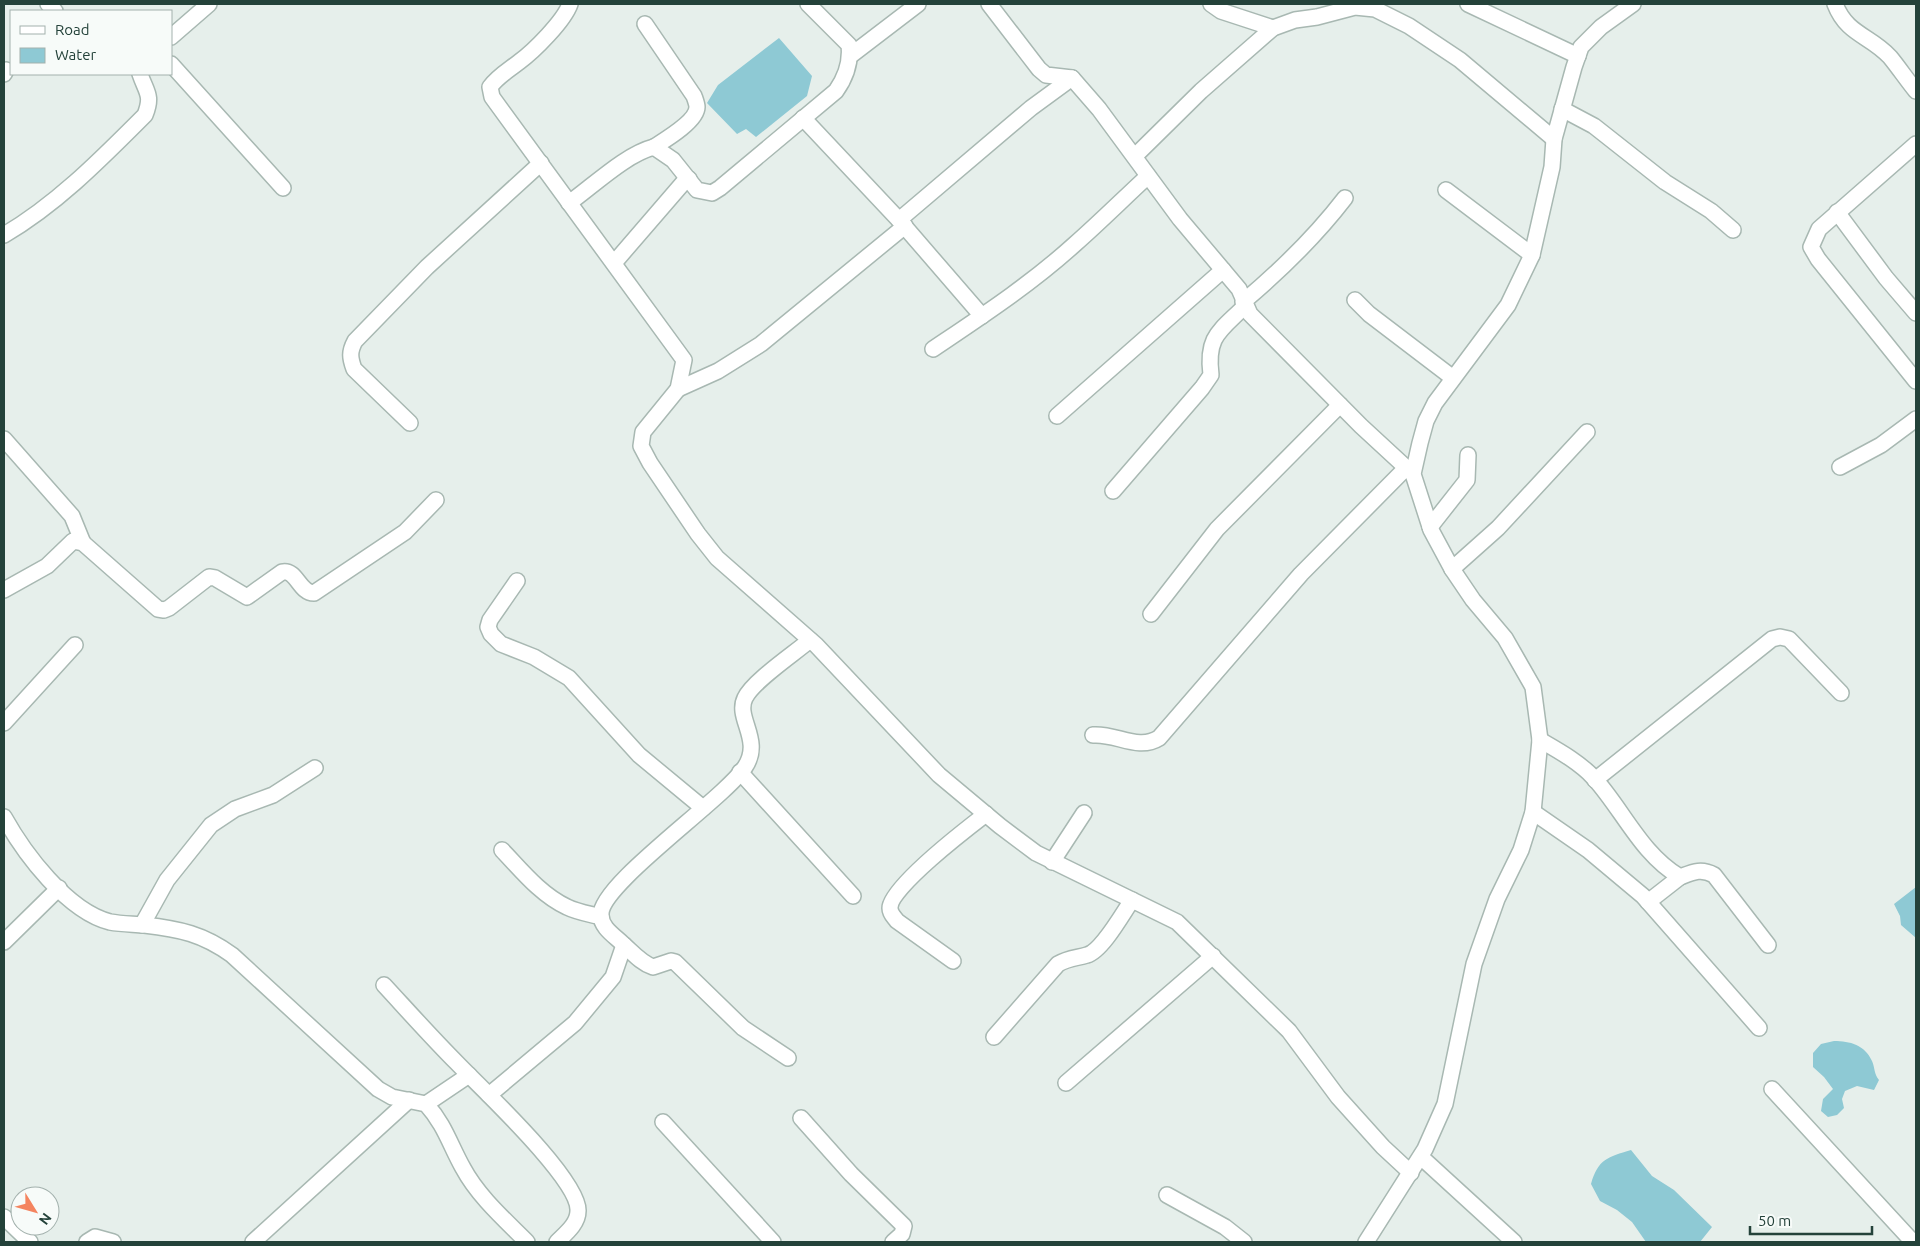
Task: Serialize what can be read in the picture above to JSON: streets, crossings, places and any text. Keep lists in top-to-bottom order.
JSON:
{
  "legend": ["Road", "Water"],
  "scale_bar": "50 m",
  "north": "bottom right"
}
